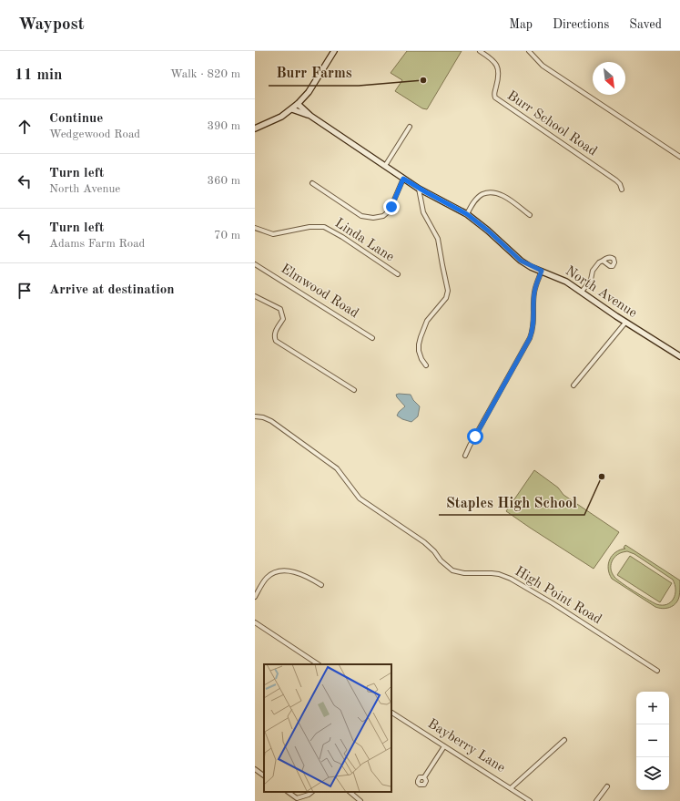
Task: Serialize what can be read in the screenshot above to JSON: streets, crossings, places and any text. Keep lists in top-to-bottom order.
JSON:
{
  "streets": {
    "street": [
      "Burr School Road",
      "Linda Lane",
      "Elmwood Road",
      "North Avenue",
      "High Point Road",
      "Bayberry Lane"
    ]
  },
  "places": ["Burr Farms", "Staples High School"],
  "north": "bottom right",
  "page": {
    "header": "Waypost",
    "nav": ["Map", "Directions", "Saved"],
    "heading": ["11 min", "Walk · 820 m"],
    "list": [
      ["Continue", "Wedgewood Road", "390 m"],
      ["Turn left", "North Avenue", "360 m"],
      ["Turn left", "Adams Farm Road", "70 m"],
      "Arrive at destination"
    ],
    "map_buttons": ["+", "−"]
  }
}
